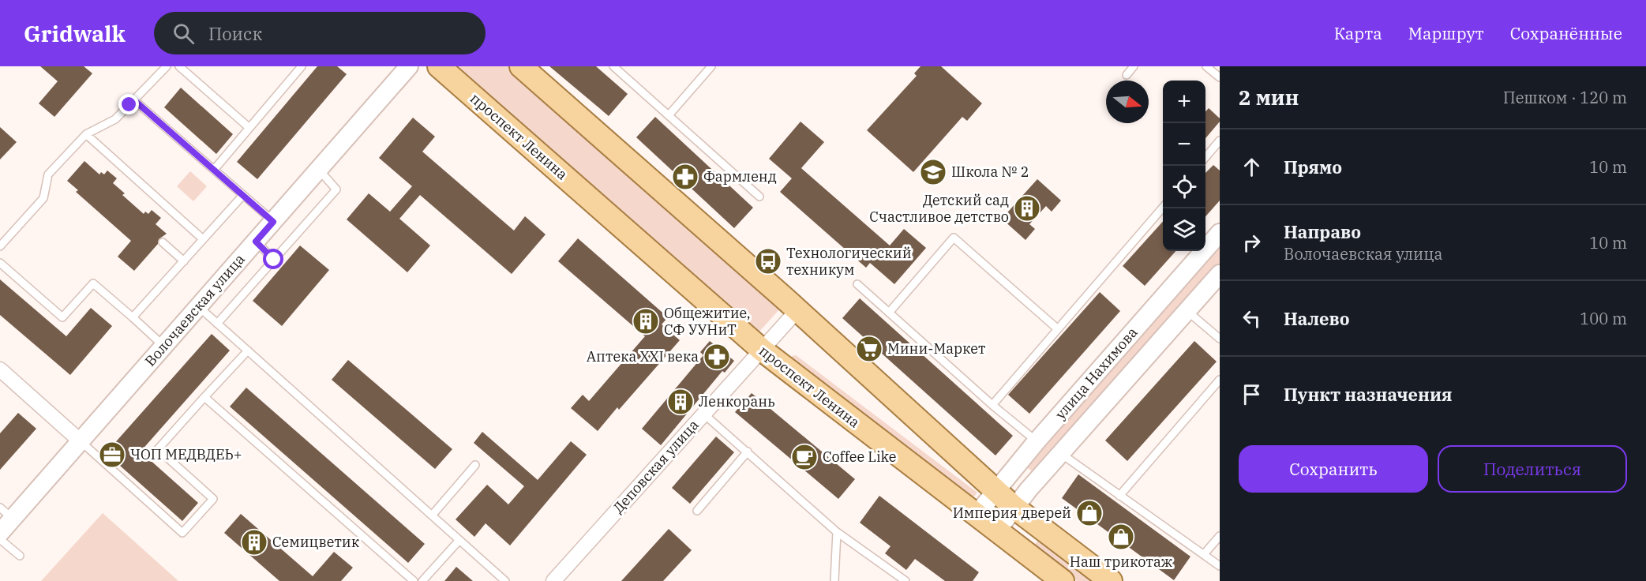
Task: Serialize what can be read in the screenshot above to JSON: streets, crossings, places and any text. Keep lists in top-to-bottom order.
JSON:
{
  "streets": {
    "main road": ["проспект Ленина"],
    "street": ["Волочаевская улица", "улица Нахимова", "Деповская улица"]
  },
  "crossings": [
    ["проспект Ленина", "улица Нахимова"],
    ["проспект Ленина", "Деповская улица"]
  ],
  "places": {
    "school or university": ["Школа № 2"],
    "pharmacy": ["Фармленд", "Аптека ХХI века"],
    "building": [
      "Детский сад Счастливое детство",
      "Общежитие, СФ УУНиТ",
      "Ленкорань",
      "Семицветик"
    ],
    "bus stop": ["Технологический техникум"],
    "supermarket": ["Мини-Маркет"],
    "office": ["ЧОП МЕДВДЕЬ+"],
    "cafe": ["Coffee Like"],
    "shop": ["Империя дверей", "Наш трикотаж"]
  },
  "north": "right",
  "page": {
    "header": "Gridwalk",
    "search": "Поиск",
    "nav": ["Карта", "Маршрут", "Сохранённые"],
    "heading": ["2 мин", "Пешком · 120 m"],
    "map_buttons": ["+", "−"],
    "list": [
      ["Прямо", "10 m"],
      ["Направо", "Волочаевская улица", "10 m"],
      ["Налево", "100 m"],
      "Пункт назначения"
    ],
    "buttons": ["Сохранить", "Поделиться"]
  }
}
